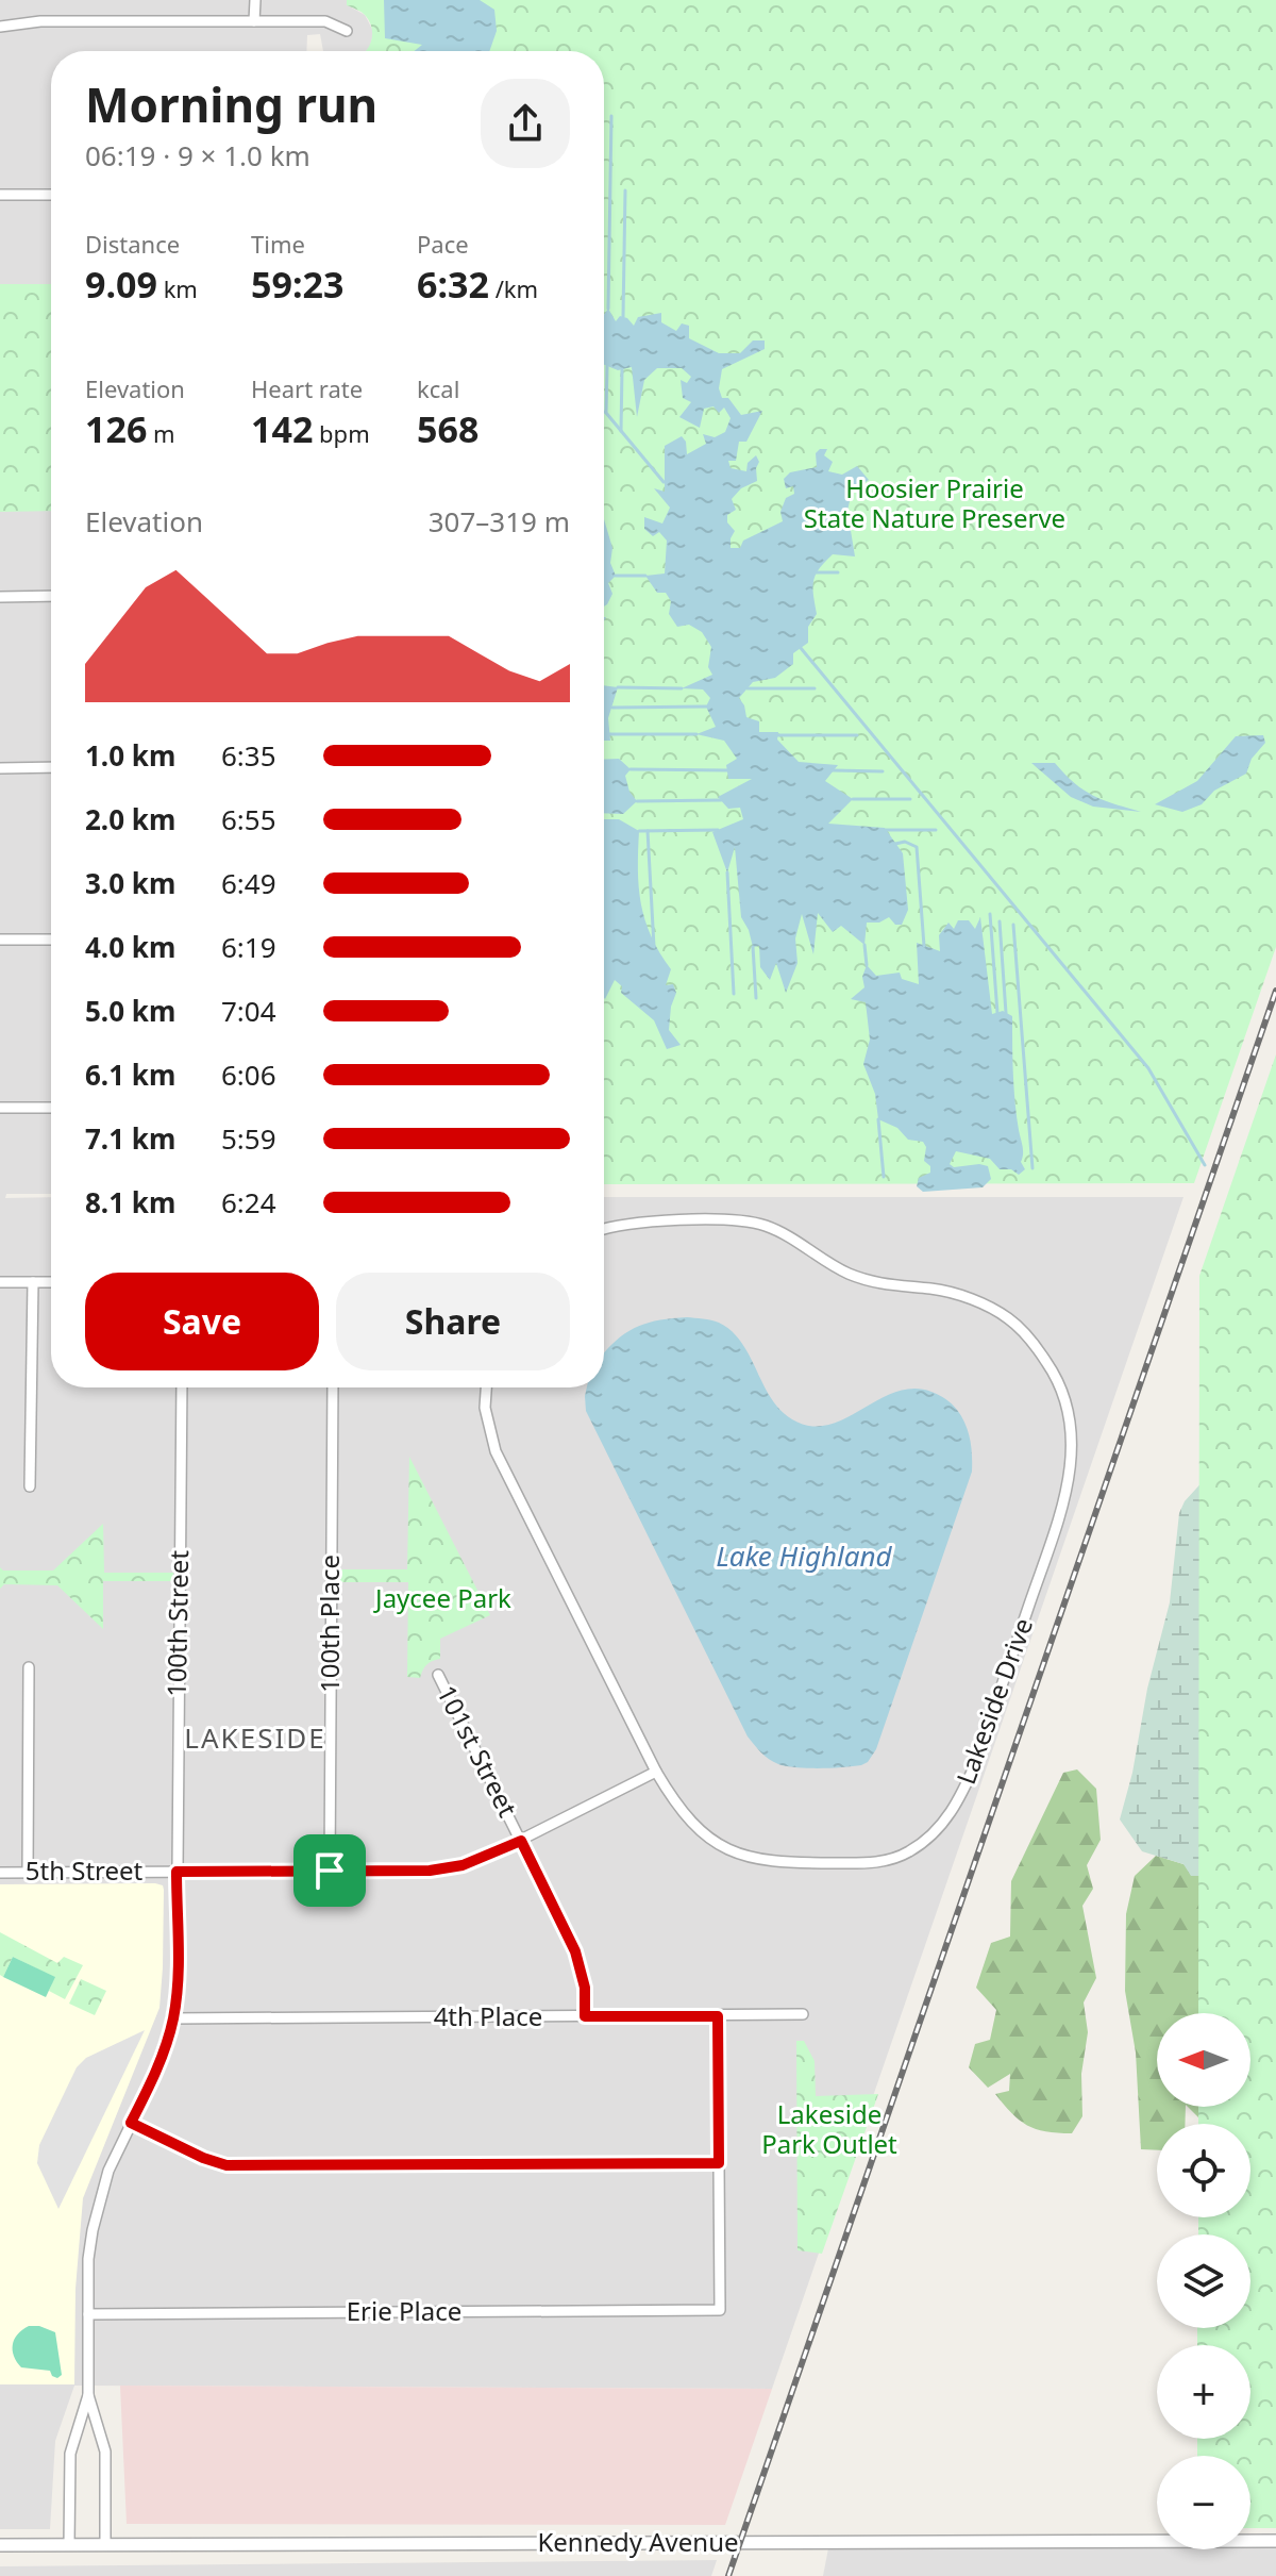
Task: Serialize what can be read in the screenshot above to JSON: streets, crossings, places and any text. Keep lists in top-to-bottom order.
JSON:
{
  "streets": {
    "street": [
      "100th Street",
      "100th Place",
      "Lakeside Drive",
      "101st Street",
      "5th Street",
      "4th Place",
      "Erie Place",
      "Kennedy Avenue"
    ]
  },
  "crossings": [
    ["100th Street", "5th Street"],
    ["100th Street", "4th Place"],
    ["100th Street", "Erie Place"],
    ["100th Place", "5th Street"],
    ["Lakeside Drive", "5th Street"],
    ["101st Street", "5th Street"],
    ["101st Street", "4th Place"]
  ],
  "districts": ["LAKESIDE"],
  "water": ["Lake Highland"],
  "parks": ["Hoosier Prairie State Nature Preserve", "Jaycee Park", "Lakeside Park Outlet"],
  "north": "left",
  "page": {
    "heading": ["Morning run", "06:19 · 9 × 1.0 km"],
    "stats": [
      ["Distance", "9.09 km"],
      ["Time", "59:23"],
      ["Pace", "6:32 /km"],
      ["Elevation", "126 m"],
      ["Heart rate", "142 bpm"],
      ["kcal", "568"]
    ],
    "chart": ["Elevation", "307–319 m"],
    "list": [
      {
        "name": "1.0 km",
        "note": "6:35"
      },
      {
        "name": "2.0 km",
        "note": "6:55"
      },
      {
        "name": "3.0 km",
        "note": "6:49"
      },
      {
        "name": "4.0 km",
        "note": "6:19"
      },
      {
        "name": "5.0 km",
        "note": "7:04"
      },
      {
        "name": "6.1 km",
        "note": "6:06"
      },
      {
        "name": "7.1 km",
        "note": "5:59"
      },
      {
        "name": "8.1 km",
        "note": "6:24"
      }
    ],
    "buttons": ["Save", "Share"],
    "map_buttons": ["+", "−"]
  }
}
